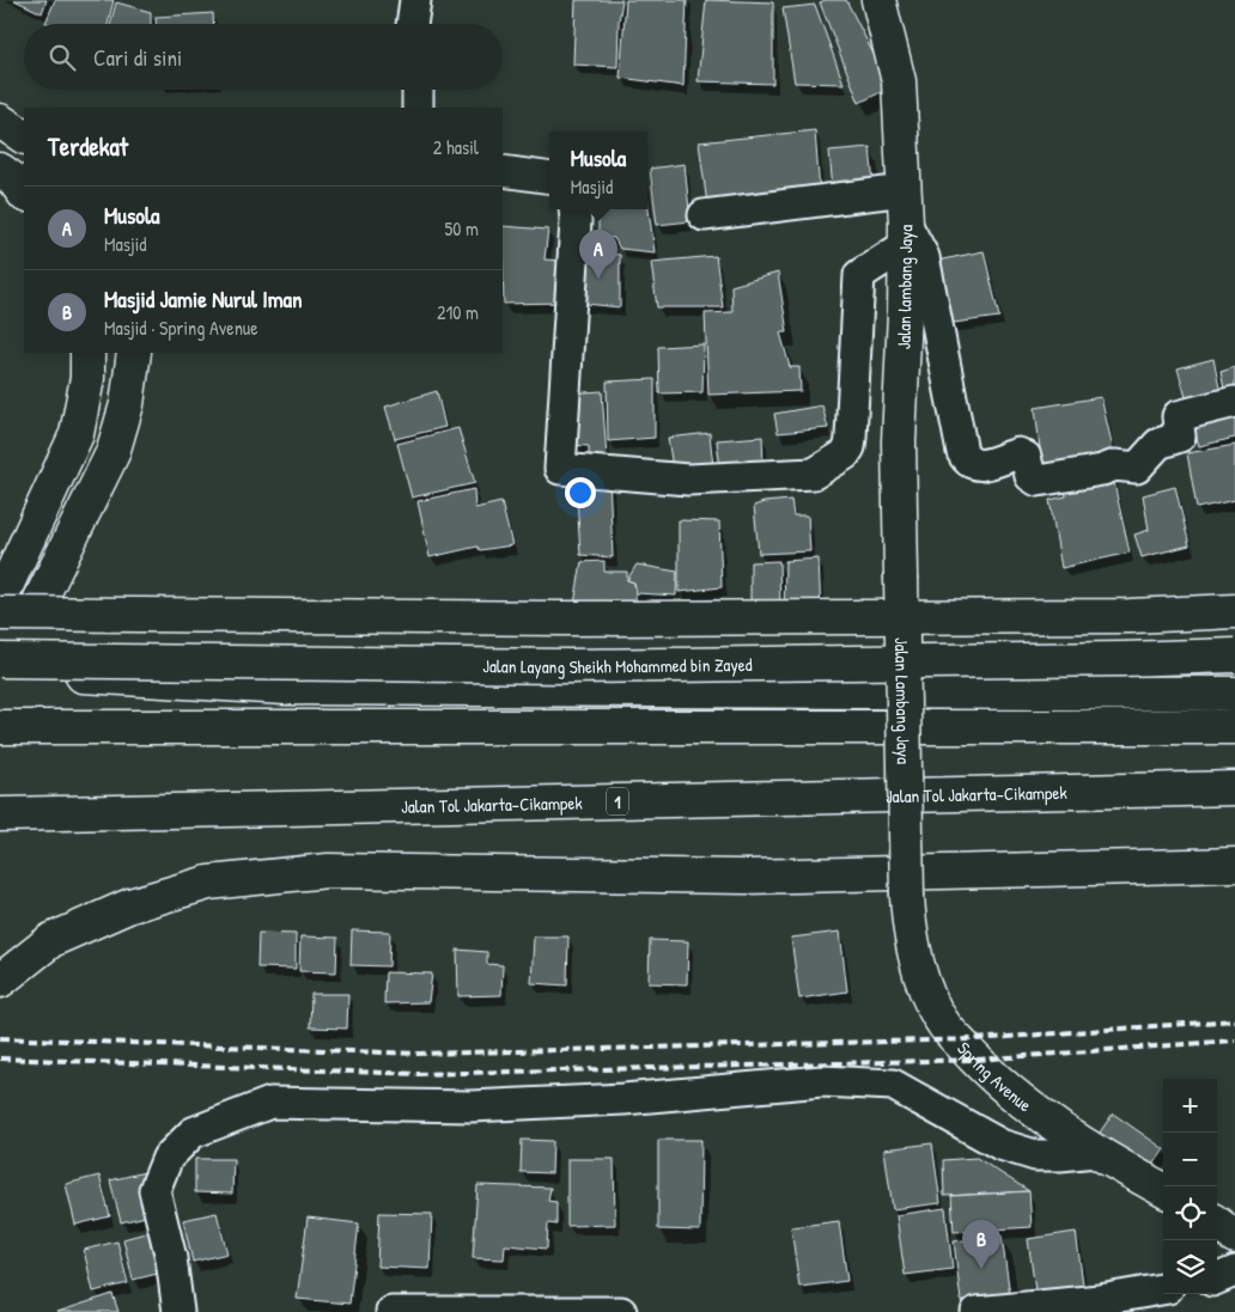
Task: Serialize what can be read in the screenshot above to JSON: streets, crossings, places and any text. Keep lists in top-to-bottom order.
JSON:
{
  "streets": {
    "main road": [
      "Jalan lambang Jaya",
      "Jalan Layang Sheikh Mohammed bin Zayed",
      "Jalan Lambang Jaya",
      "Jalan Tol Jakarta–Cikampek",
      "1",
      "Spring Avenue"
    ]
  },
  "crossings": [
    ["Jalan lambang Jaya", "Jalan Lambang Jaya"],
    ["Jalan Lambang Jaya", "Spring Avenue"]
  ],
  "page": {
    "search": "Cari di sini",
    "heading": ["Terdekat", "2 hasil"],
    "popup": ["Musola", "Masjid"],
    "list": [
      {
        "mark": "A",
        "name": "Musola",
        "note": "Masjid",
        "value": "50 m"
      },
      {
        "mark": "B",
        "name": "Masjid Jamie Nurul Iman",
        "note": "Masjid · Spring Avenue",
        "value": "210 m"
      }
    ],
    "pins": ["A", "B"],
    "map_buttons": ["+", "−"]
  }
}
